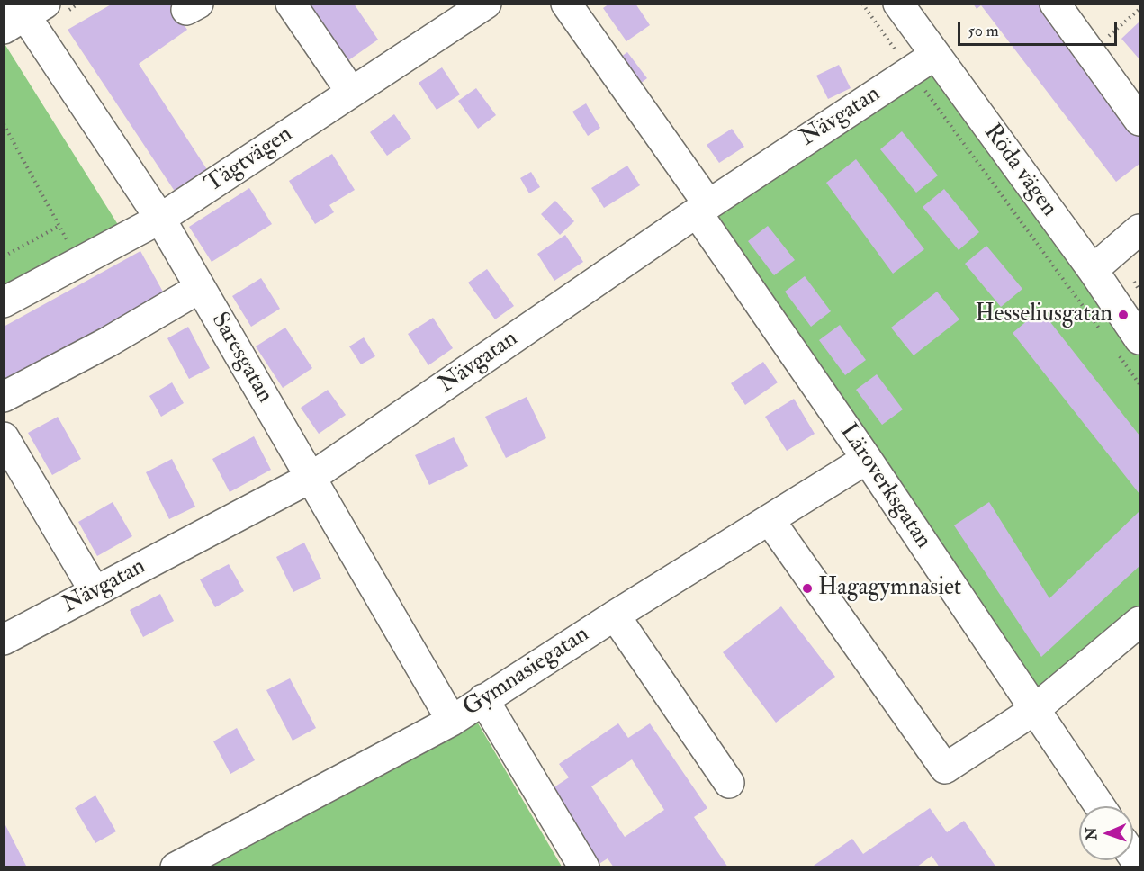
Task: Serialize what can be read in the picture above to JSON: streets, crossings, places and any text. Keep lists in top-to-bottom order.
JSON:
{
  "streets": {
    "street": [
      "Nävgatan",
      "Tägtvägen",
      "Röda vägen",
      "Saresgatan",
      "Läroverksgatan",
      "Gymnasiegatan"
    ]
  },
  "crossings": [
    ["Nävgatan", "Röda vägen"],
    ["Nävgatan", "Saresgatan"],
    ["Nävgatan", "Läroverksgatan"],
    ["Tägtvägen", "Saresgatan"],
    ["Saresgatan", "Gymnasiegatan"],
    ["Läroverksgatan", "Gymnasiegatan"]
  ],
  "places": ["Hesseliusgatan", "Hagagymnasiet"],
  "scale_bar": "50 m",
  "north": "left"
}
